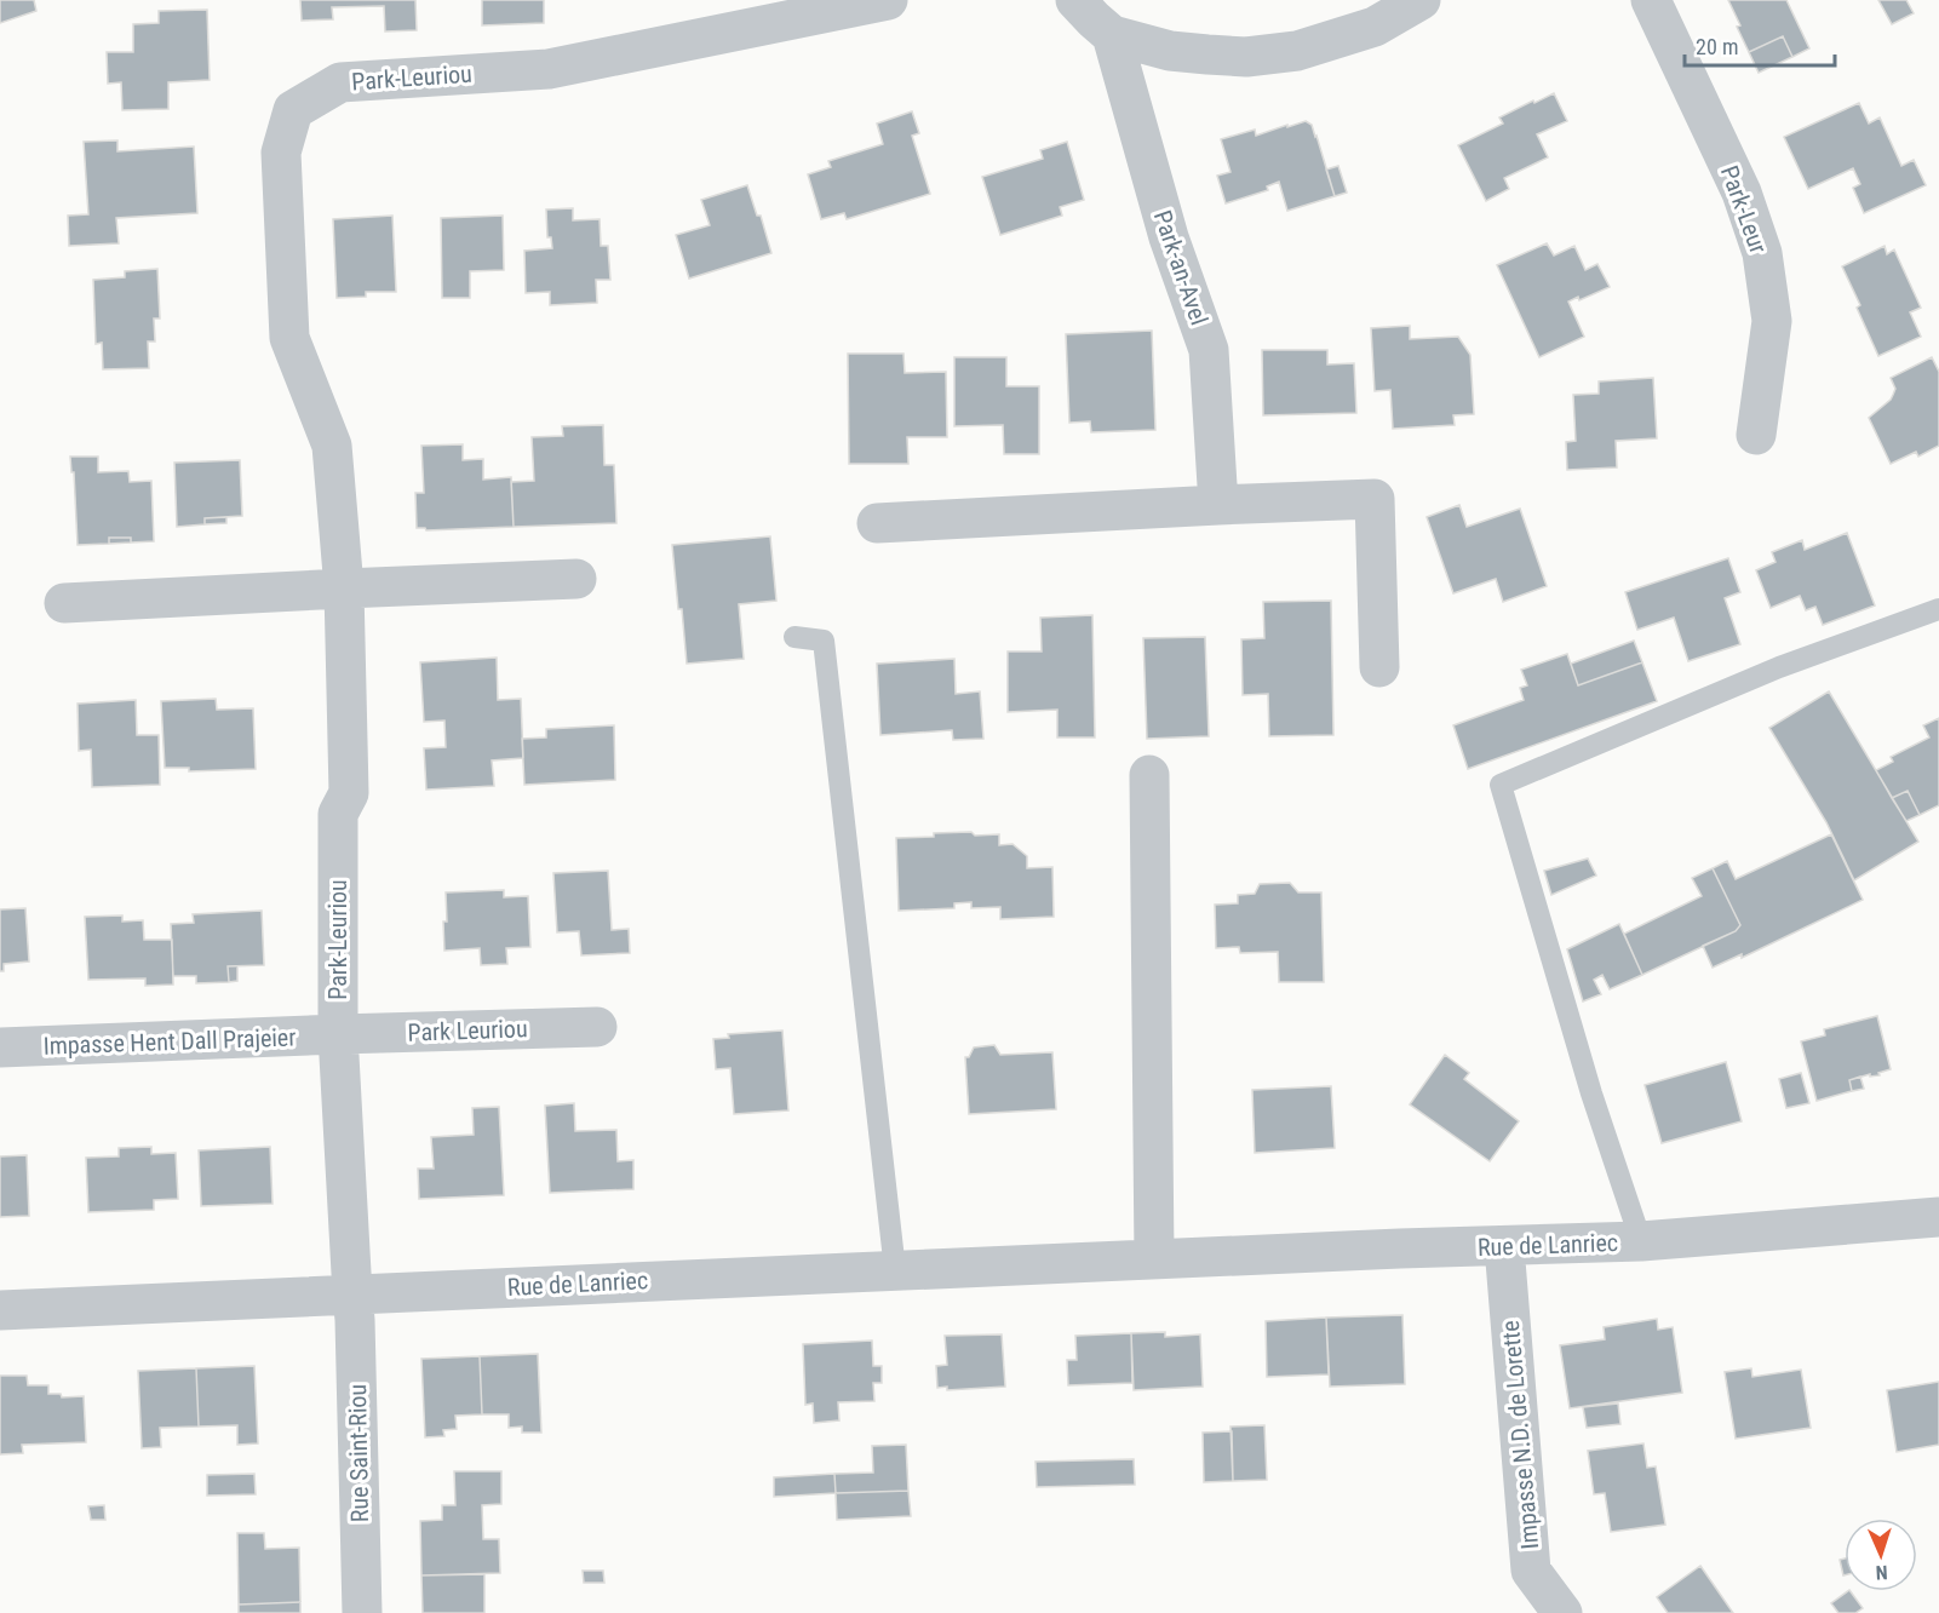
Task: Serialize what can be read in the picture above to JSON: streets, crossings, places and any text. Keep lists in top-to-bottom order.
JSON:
{
  "streets": {
    "street": [
      "Park-Leuriou",
      "Park-Leur",
      "Park-an-Avel",
      "Park Leuriou",
      "Impasse Hent Dall Prajeier",
      "Rue de Lanriec",
      "Impasse N.D. de Lorette",
      "Rue Saint-Riou"
    ]
  },
  "crossings": [
    ["Park-Leuriou", "Park Leuriou"],
    ["Park-Leuriou", "Impasse Hent Dall Prajeier"],
    ["Park-Leuriou", "Rue de Lanriec"],
    ["Park-Leuriou", "Rue Saint-Riou"],
    ["Park Leuriou", "Impasse Hent Dall Prajeier"],
    ["Rue de Lanriec", "Impasse N.D. de Lorette"],
    ["Rue de Lanriec", "Rue Saint-Riou"]
  ],
  "scale_bar": "20 m",
  "north": "bottom"
}
